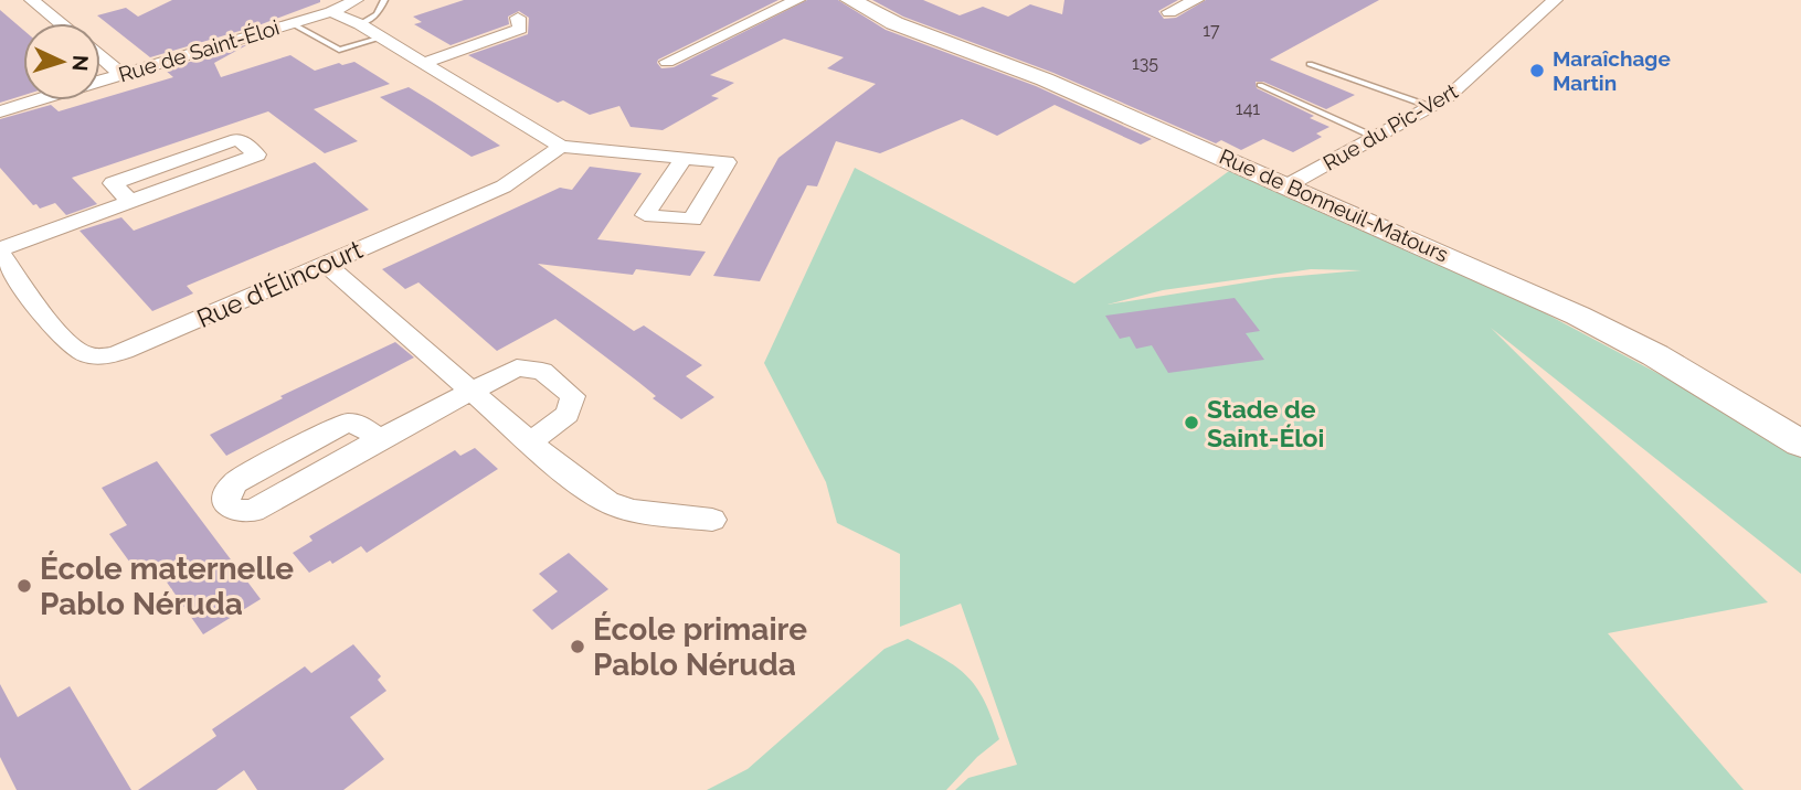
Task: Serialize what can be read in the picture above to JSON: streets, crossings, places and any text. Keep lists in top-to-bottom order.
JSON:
{
  "streets": {
    "main road": ["Rue de Bonneuil-Matours"],
    "street": ["Rue de Saint-Éloi", "Rue du Pic-Vert", "Rue d'Élincourt"]
  },
  "crossings": [
    ["Rue du Pic-Vert", "Rue de Bonneuil-Matours"]
  ],
  "places": [
    "Maraîchage Martin",
    "Stade de Saint-Éloi",
    "École maternelle Pablo Néruda",
    "École primaire Pablo Néruda"
  ],
  "house_numbers": ["17", "135", "141"],
  "north": "right"
}
